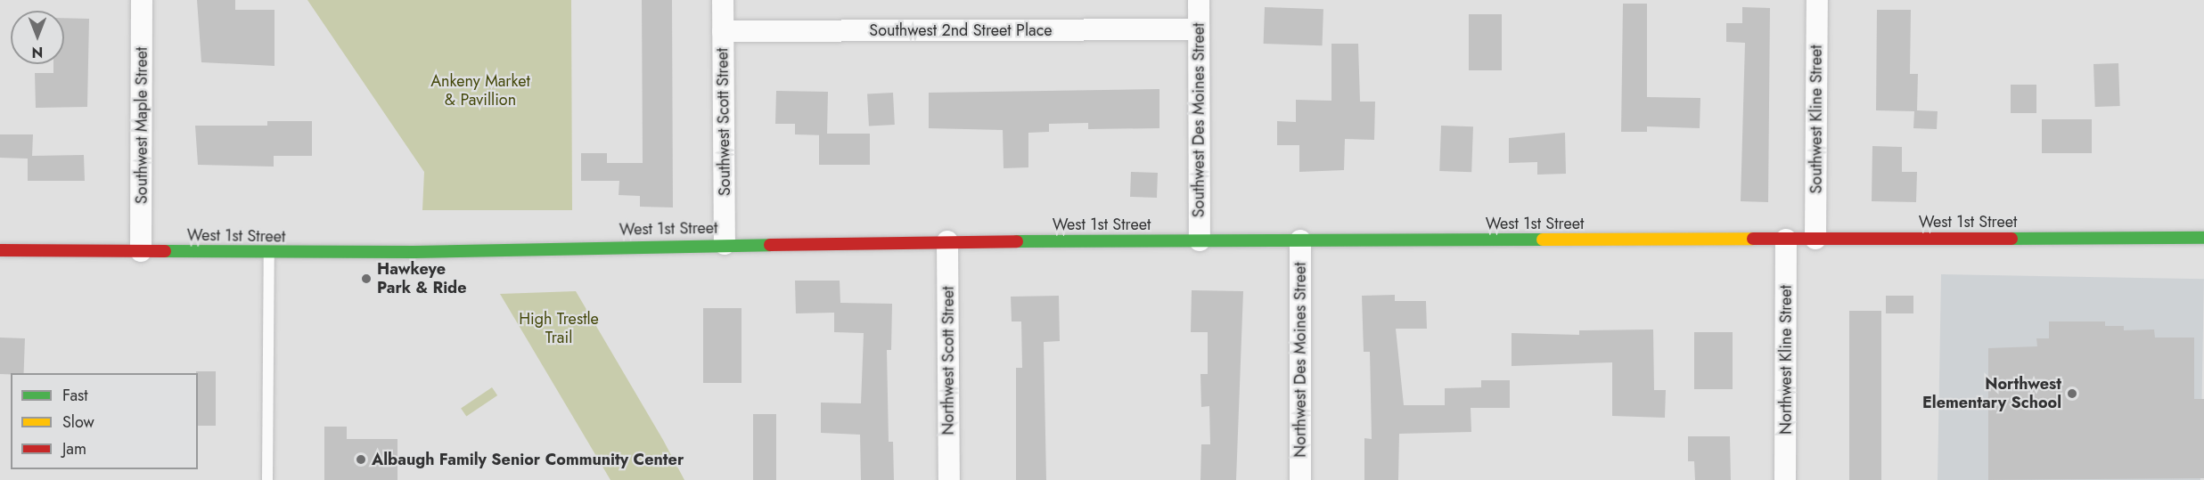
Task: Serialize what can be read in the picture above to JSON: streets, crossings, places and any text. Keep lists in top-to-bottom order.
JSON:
{
  "streets": {
    "main road": ["West 1st Street"],
    "street": [
      "Southwest 2nd Street Place",
      "Southwest Kline Street",
      "Southwest Des Moines Street",
      "Southwest Scott Street",
      "Southwest Maple Street",
      "Northwest Des Moines Street",
      "Northwest Kline Street",
      "Northwest Scott Street"
    ]
  },
  "crossings": [
    ["Southwest 2nd Street Place", "Southwest Des Moines Street"],
    ["Southwest 2nd Street Place", "Southwest Scott Street"],
    ["Southwest Kline Street", "West 1st Street"],
    ["Southwest Des Moines Street", "West 1st Street"],
    ["Southwest Scott Street", "West 1st Street"],
    ["Southwest Maple Street", "West 1st Street"],
    ["West 1st Street", "Northwest Des Moines Street"],
    ["West 1st Street", "Northwest Kline Street"],
    ["West 1st Street", "Northwest Scott Street"]
  ],
  "parks": ["Ankeny Market & Pavillion", "High Trestle Trail"],
  "places": ["Hawkeye Park & Ride", "Northwest Elementary School", "Albaugh Family Senior Community Center"],
  "legend": ["Fast", "Slow", "Jam"],
  "north": "bottom"
}
